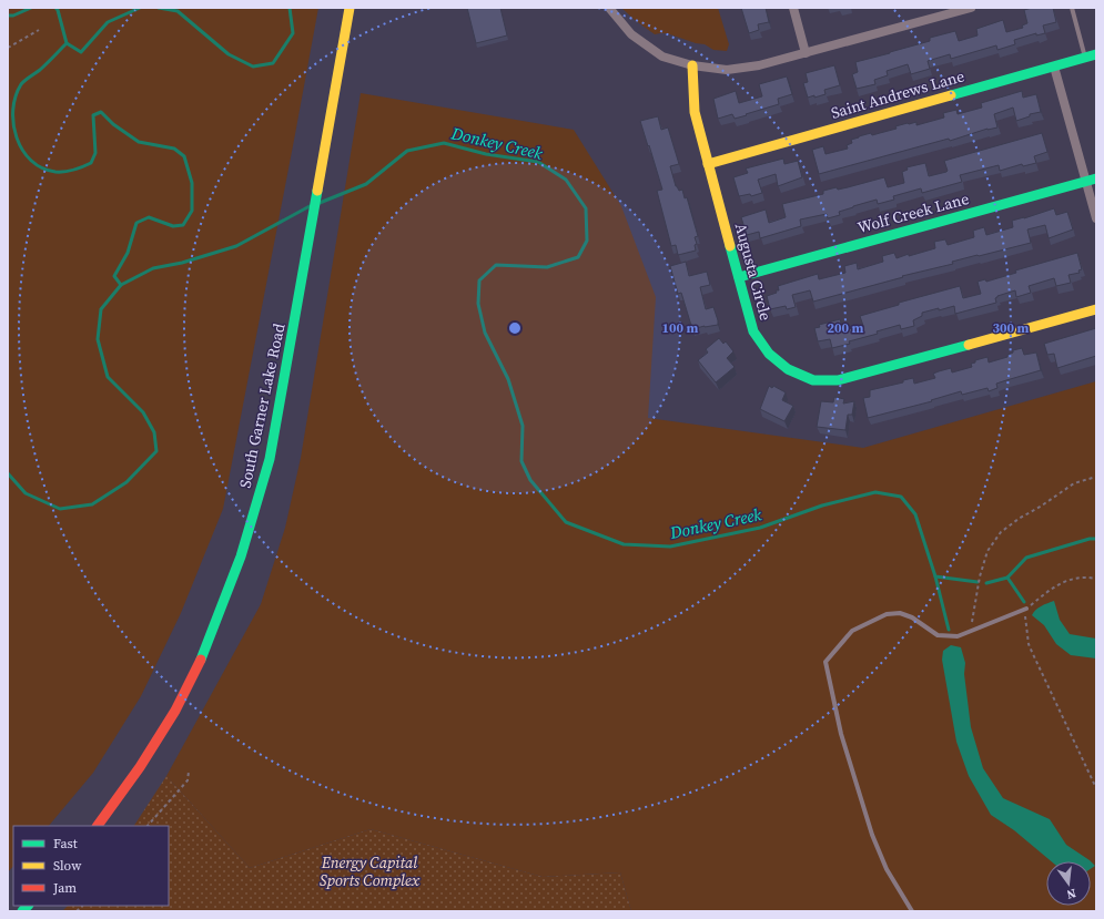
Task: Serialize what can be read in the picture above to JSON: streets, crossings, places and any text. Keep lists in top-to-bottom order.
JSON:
{
  "streets": {
    "street": [
      "Saint Andrews Lane",
      "Wolf Creek Lane",
      "Augusta Circle",
      "South Garner Lake Road"
    ]
  },
  "crossings": [
    ["Saint Andrews Lane", "Augusta Circle"],
    ["Wolf Creek Lane", "Augusta Circle"]
  ],
  "water": ["Donkey Creek"],
  "parks": ["Energy Capital Sports Complex"],
  "legend": ["Fast", "Slow", "Jam"],
  "north": "bottom",
  "rings": ["100 m", "200 m", "300 m"]
}
